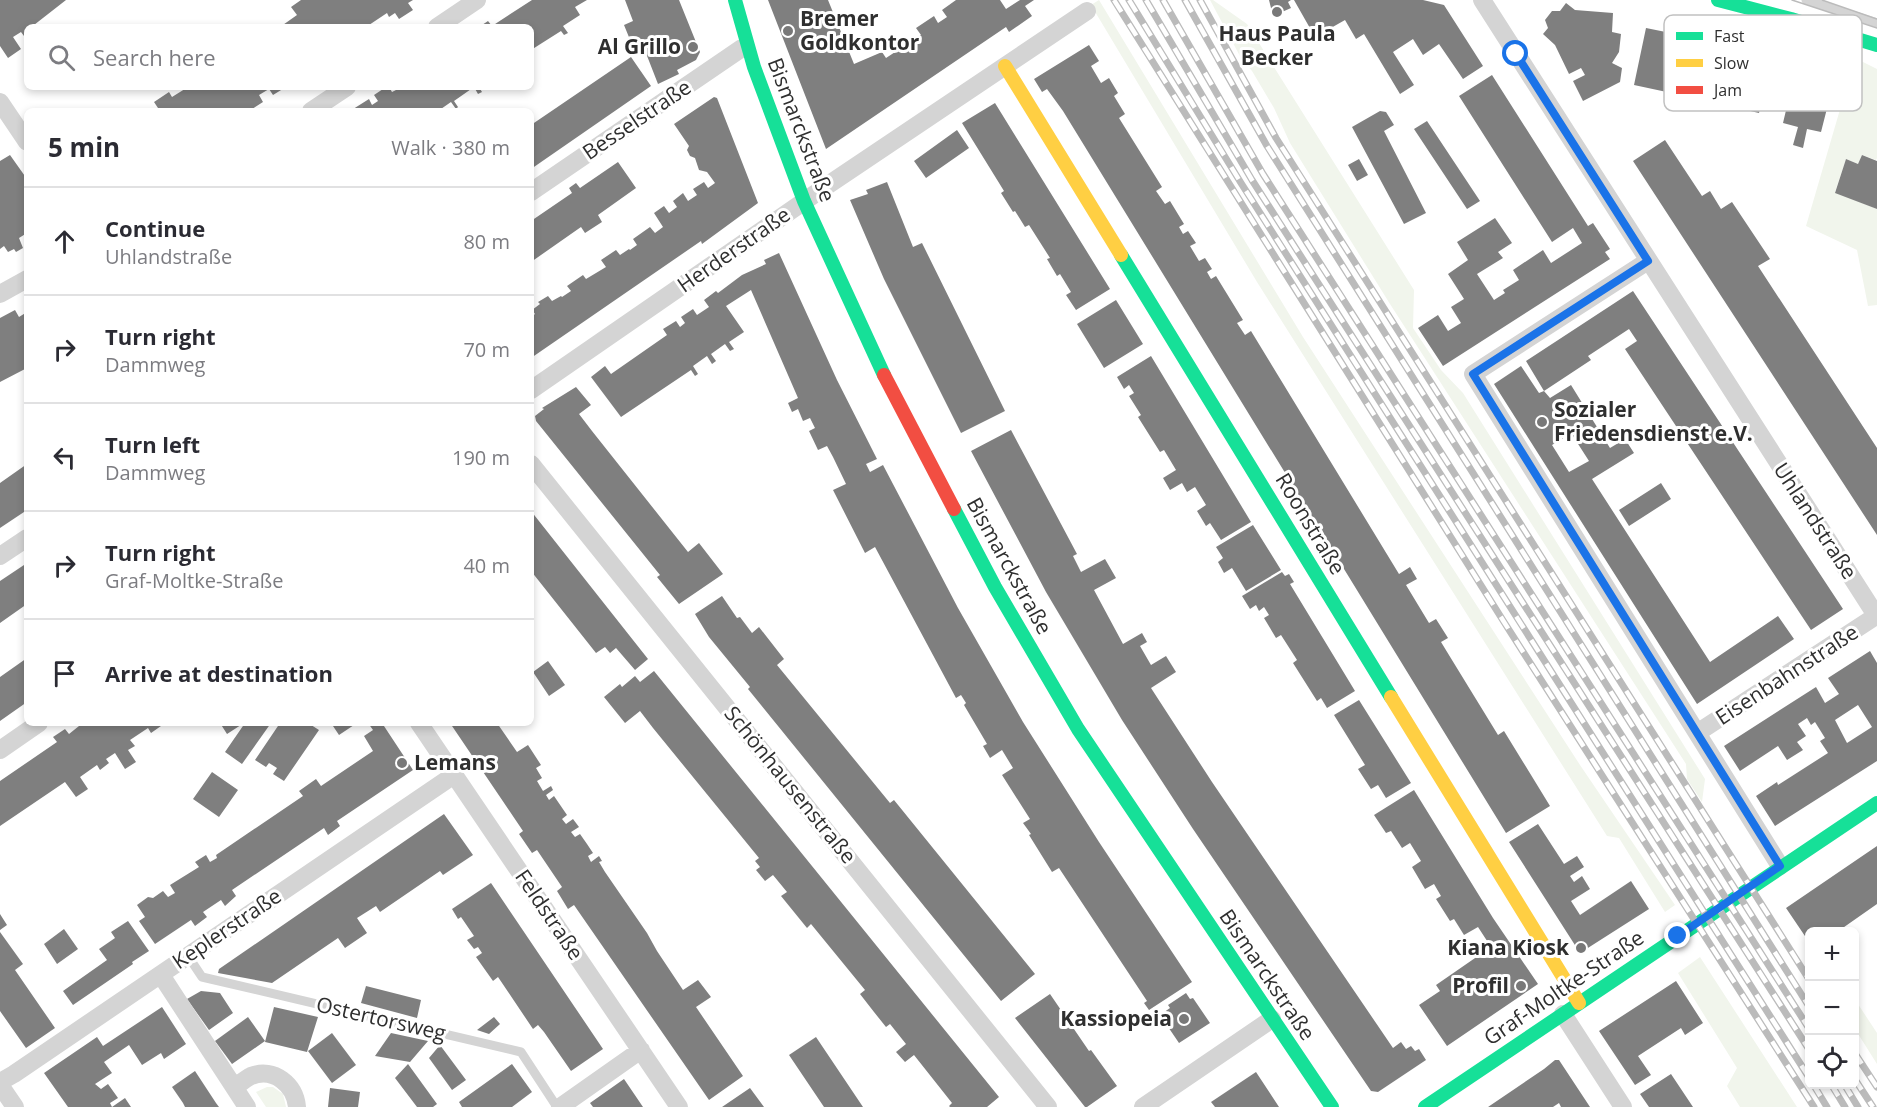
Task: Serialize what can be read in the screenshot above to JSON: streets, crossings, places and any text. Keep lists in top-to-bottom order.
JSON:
{
  "streets": {
    "main road": ["Bismarckstraße", "Roonstraße", "Graf-Moltke-Straße"],
    "street": [
      "Besselstraße",
      "Herderstraße",
      "Uhlandstraße",
      "Eisenbahnstraße",
      "Schönhausenstraße",
      "Feldstraße",
      "Keplerstraße"
    ],
    "lane": ["Ostertorsweg"]
  },
  "crossings": [
    ["Bismarckstraße", "Herderstraße"],
    ["Herderstraße", "Roonstraße"],
    ["Uhlandstraße", "Eisenbahnstraße"],
    ["Roonstraße", "Graf-Moltke-Straße"],
    ["Feldstraße", "Keplerstraße"],
    ["Keplerstraße", "Ostertorsweg"]
  ],
  "places": [
    "Haus Paula Becker",
    "Bremer Goldkontor",
    "Al Grillo",
    "Sozialer Friedensdienst e.V.",
    "Lemans",
    "Kiana Kiosk",
    "Profil",
    "Kassiopeia"
  ],
  "legend": ["Fast", "Slow", "Jam"],
  "page": {
    "search": "Search here",
    "heading": ["5 min", "Walk · 380 m"],
    "list": [
      ["Continue", "Uhlandstraße", "80 m"],
      ["Turn right", "Dammweg", "70 m"],
      ["Turn left", "Dammweg", "190 m"],
      ["Turn right", "Graf-Moltke-Straße", "40 m"],
      "Arrive at destination"
    ],
    "map_buttons": ["+", "−"]
  }
}
